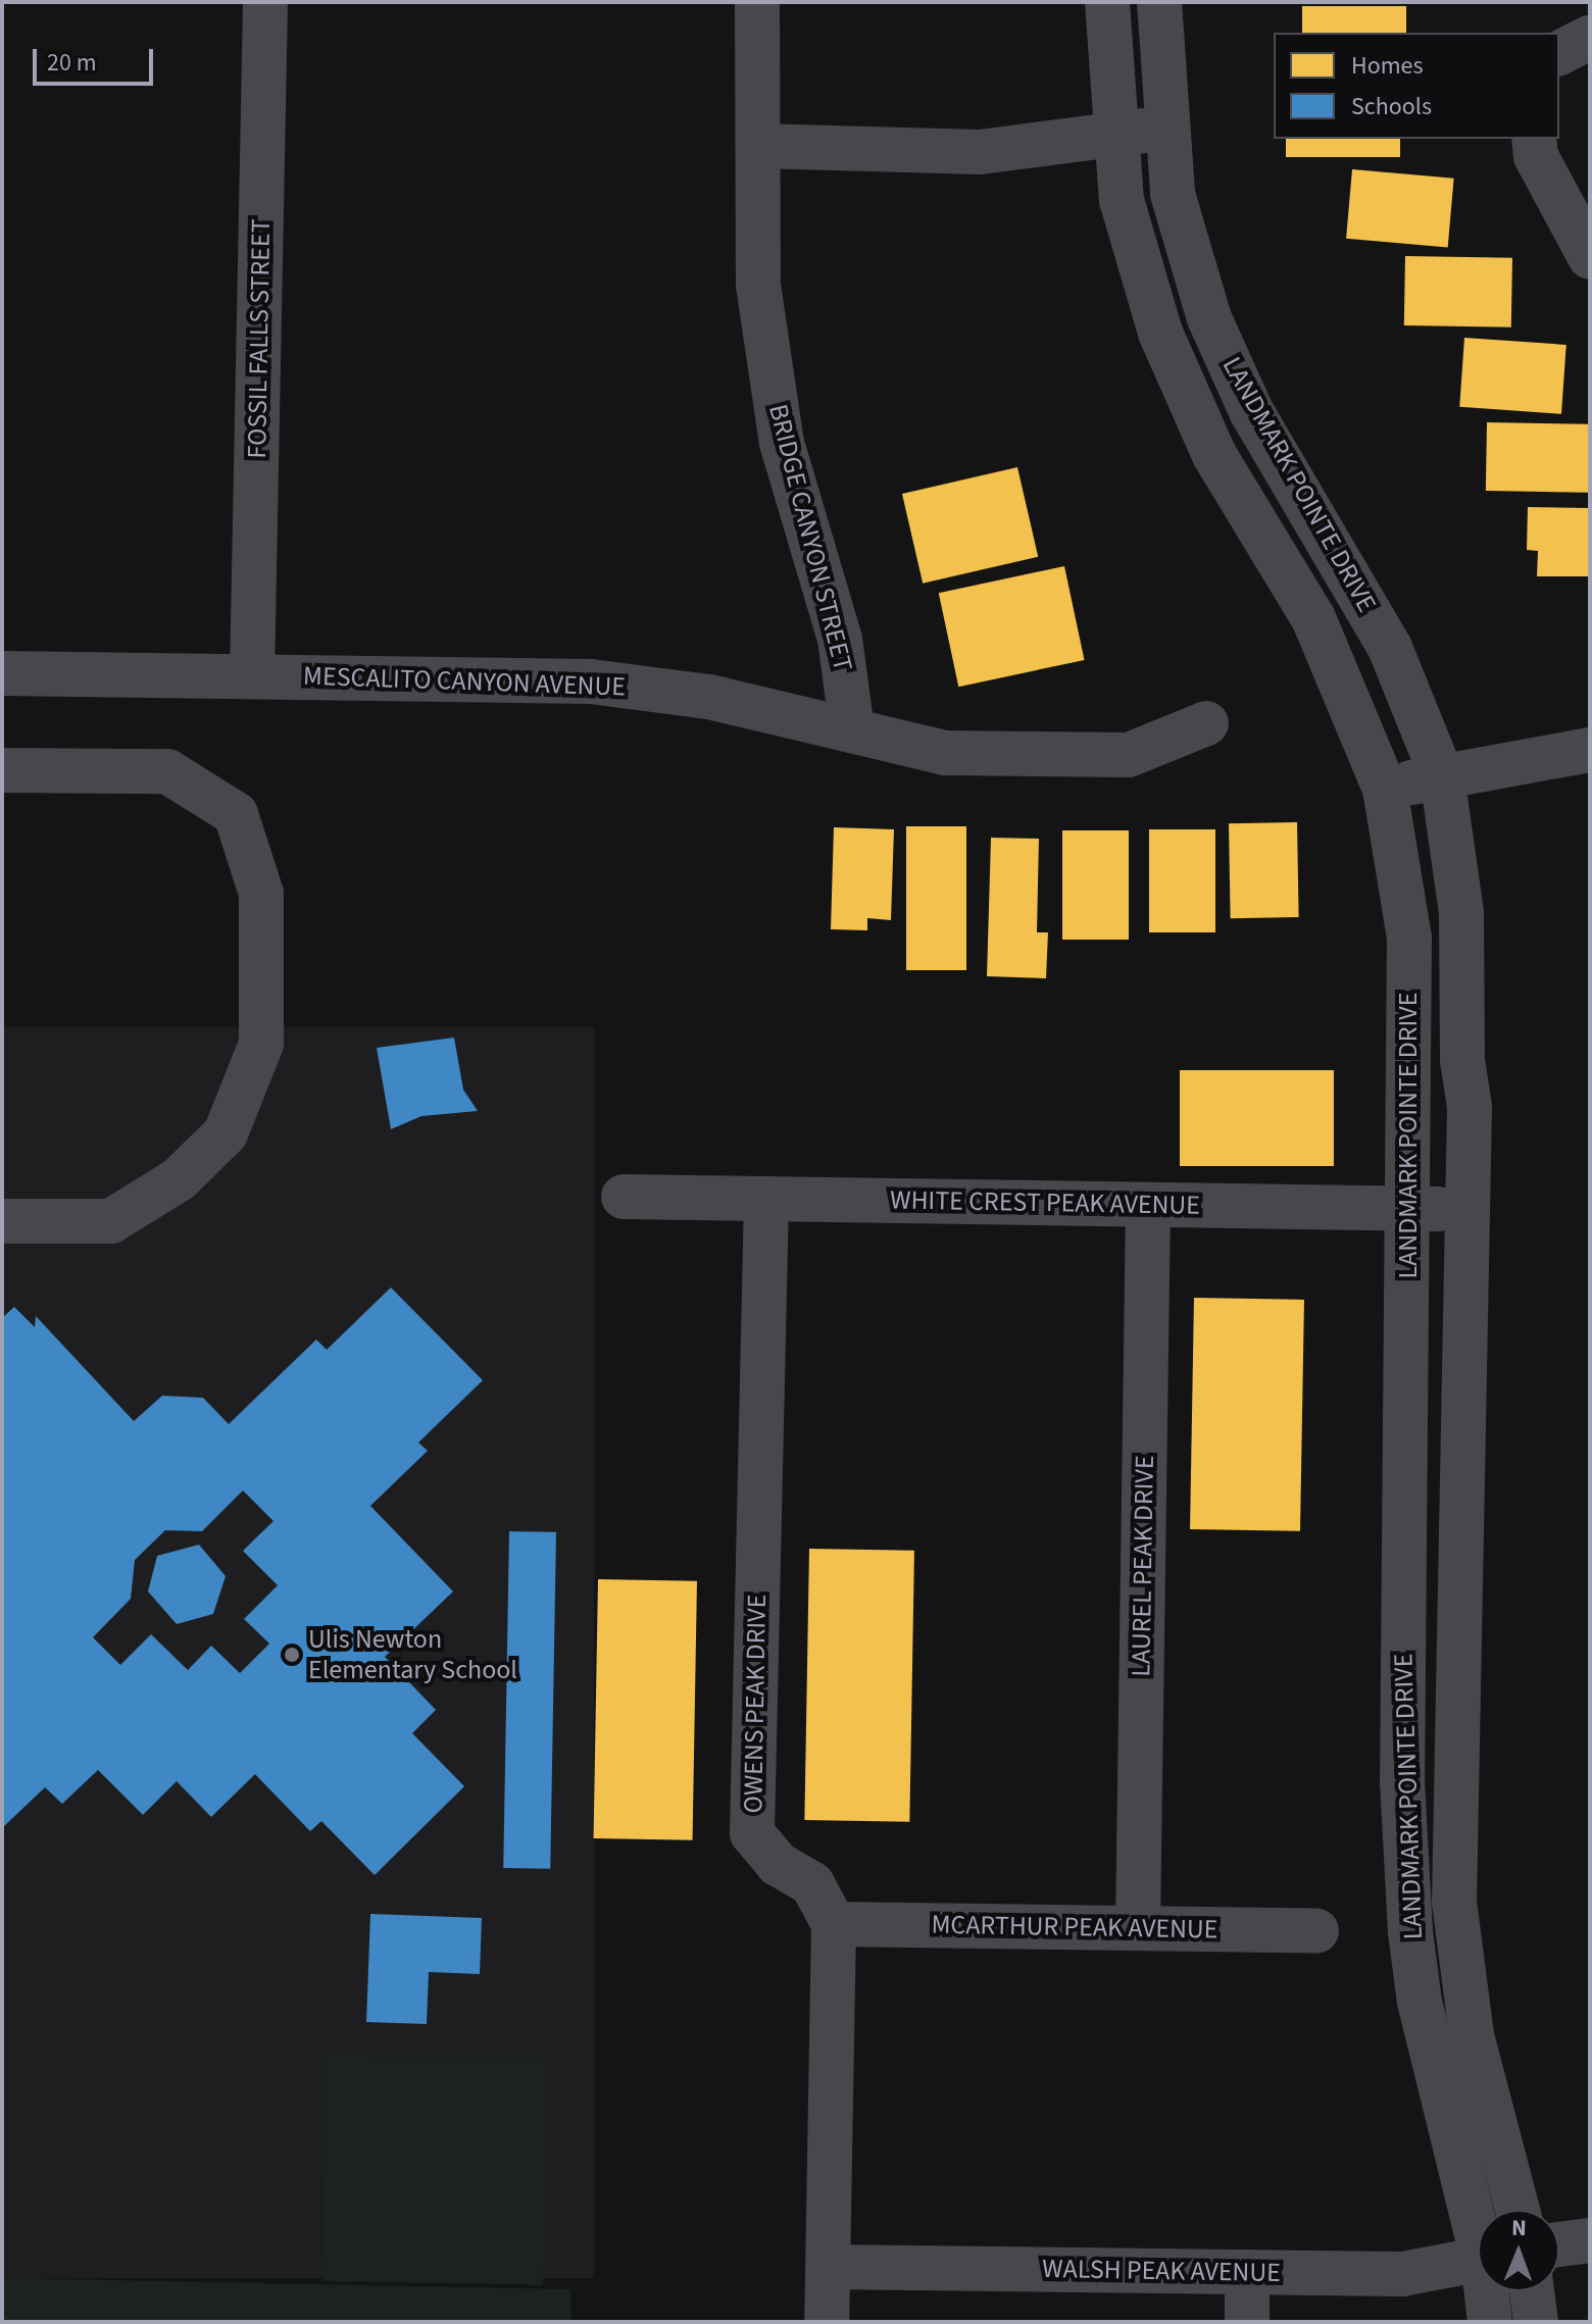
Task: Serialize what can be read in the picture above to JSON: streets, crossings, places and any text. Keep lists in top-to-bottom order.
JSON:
{
  "streets": {
    "street": [
      "FOSSIL FALLS STREET",
      "LANDMARK POINTE DRIVE",
      "BRIDGE CANYON STREET",
      "MESCALITO CANYON AVENUE",
      "WHITE CREST PEAK AVENUE",
      "LAUREL PEAK DRIVE",
      "OWENS PEAK DRIVE",
      "MCARTHUR PEAK AVENUE",
      "WALSH PEAK AVENUE"
    ]
  },
  "crossings": [
    ["FOSSIL FALLS STREET", "MESCALITO CANYON AVENUE"],
    ["LANDMARK POINTE DRIVE", "WHITE CREST PEAK AVENUE"],
    ["BRIDGE CANYON STREET", "MESCALITO CANYON AVENUE"],
    ["WHITE CREST PEAK AVENUE", "LAUREL PEAK DRIVE"],
    ["WHITE CREST PEAK AVENUE", "OWENS PEAK DRIVE"],
    ["LAUREL PEAK DRIVE", "MCARTHUR PEAK AVENUE"],
    ["OWENS PEAK DRIVE", "MCARTHUR PEAK AVENUE"],
    ["OWENS PEAK DRIVE", "WALSH PEAK AVENUE"]
  ],
  "places": ["Ulis Newton Elementary School"],
  "legend": ["Homes", "Schools"],
  "scale_bar": "20 m",
  "north": "top"
}
